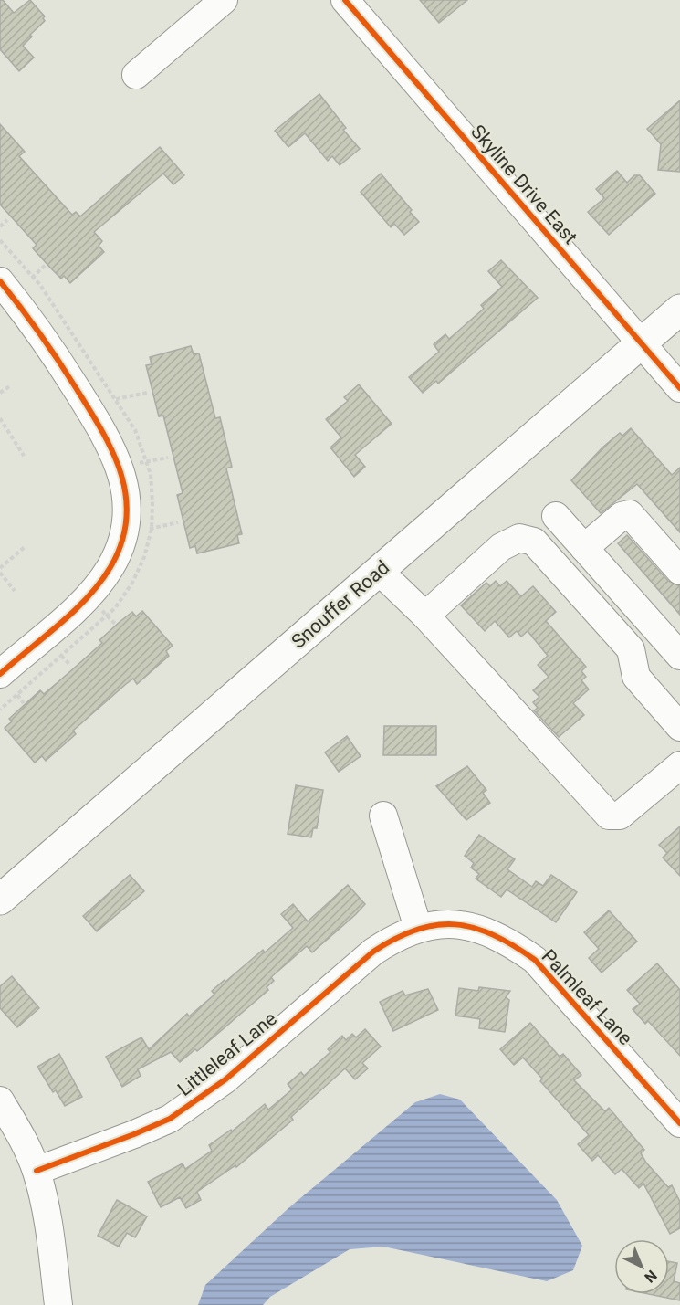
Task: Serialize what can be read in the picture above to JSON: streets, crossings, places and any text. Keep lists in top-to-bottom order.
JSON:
{
  "streets": {
    "main road": ["Snouffer Road"],
    "street": ["Skyline Drive East", "Palmleaf Lane", "Littleleaf Lane"]
  },
  "crossings": [
    ["Skyline Drive East", "Snouffer Road"],
    ["Palmleaf Lane", "Littleleaf Lane"]
  ],
  "north": "bottom right"
}
